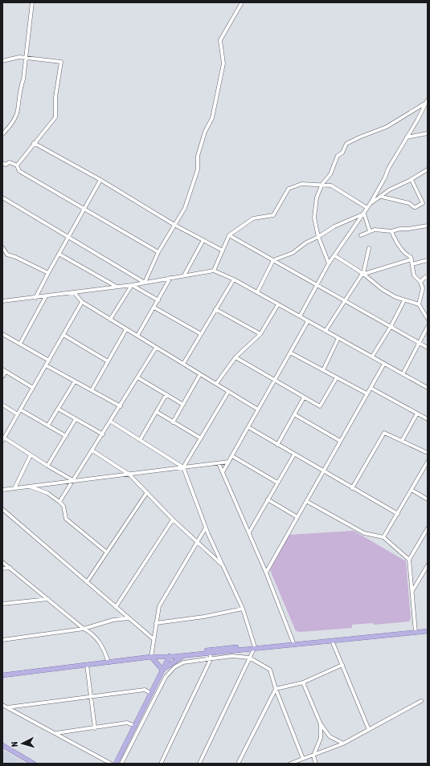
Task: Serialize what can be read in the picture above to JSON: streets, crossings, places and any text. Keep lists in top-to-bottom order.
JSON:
{
  "north": "left"
}
